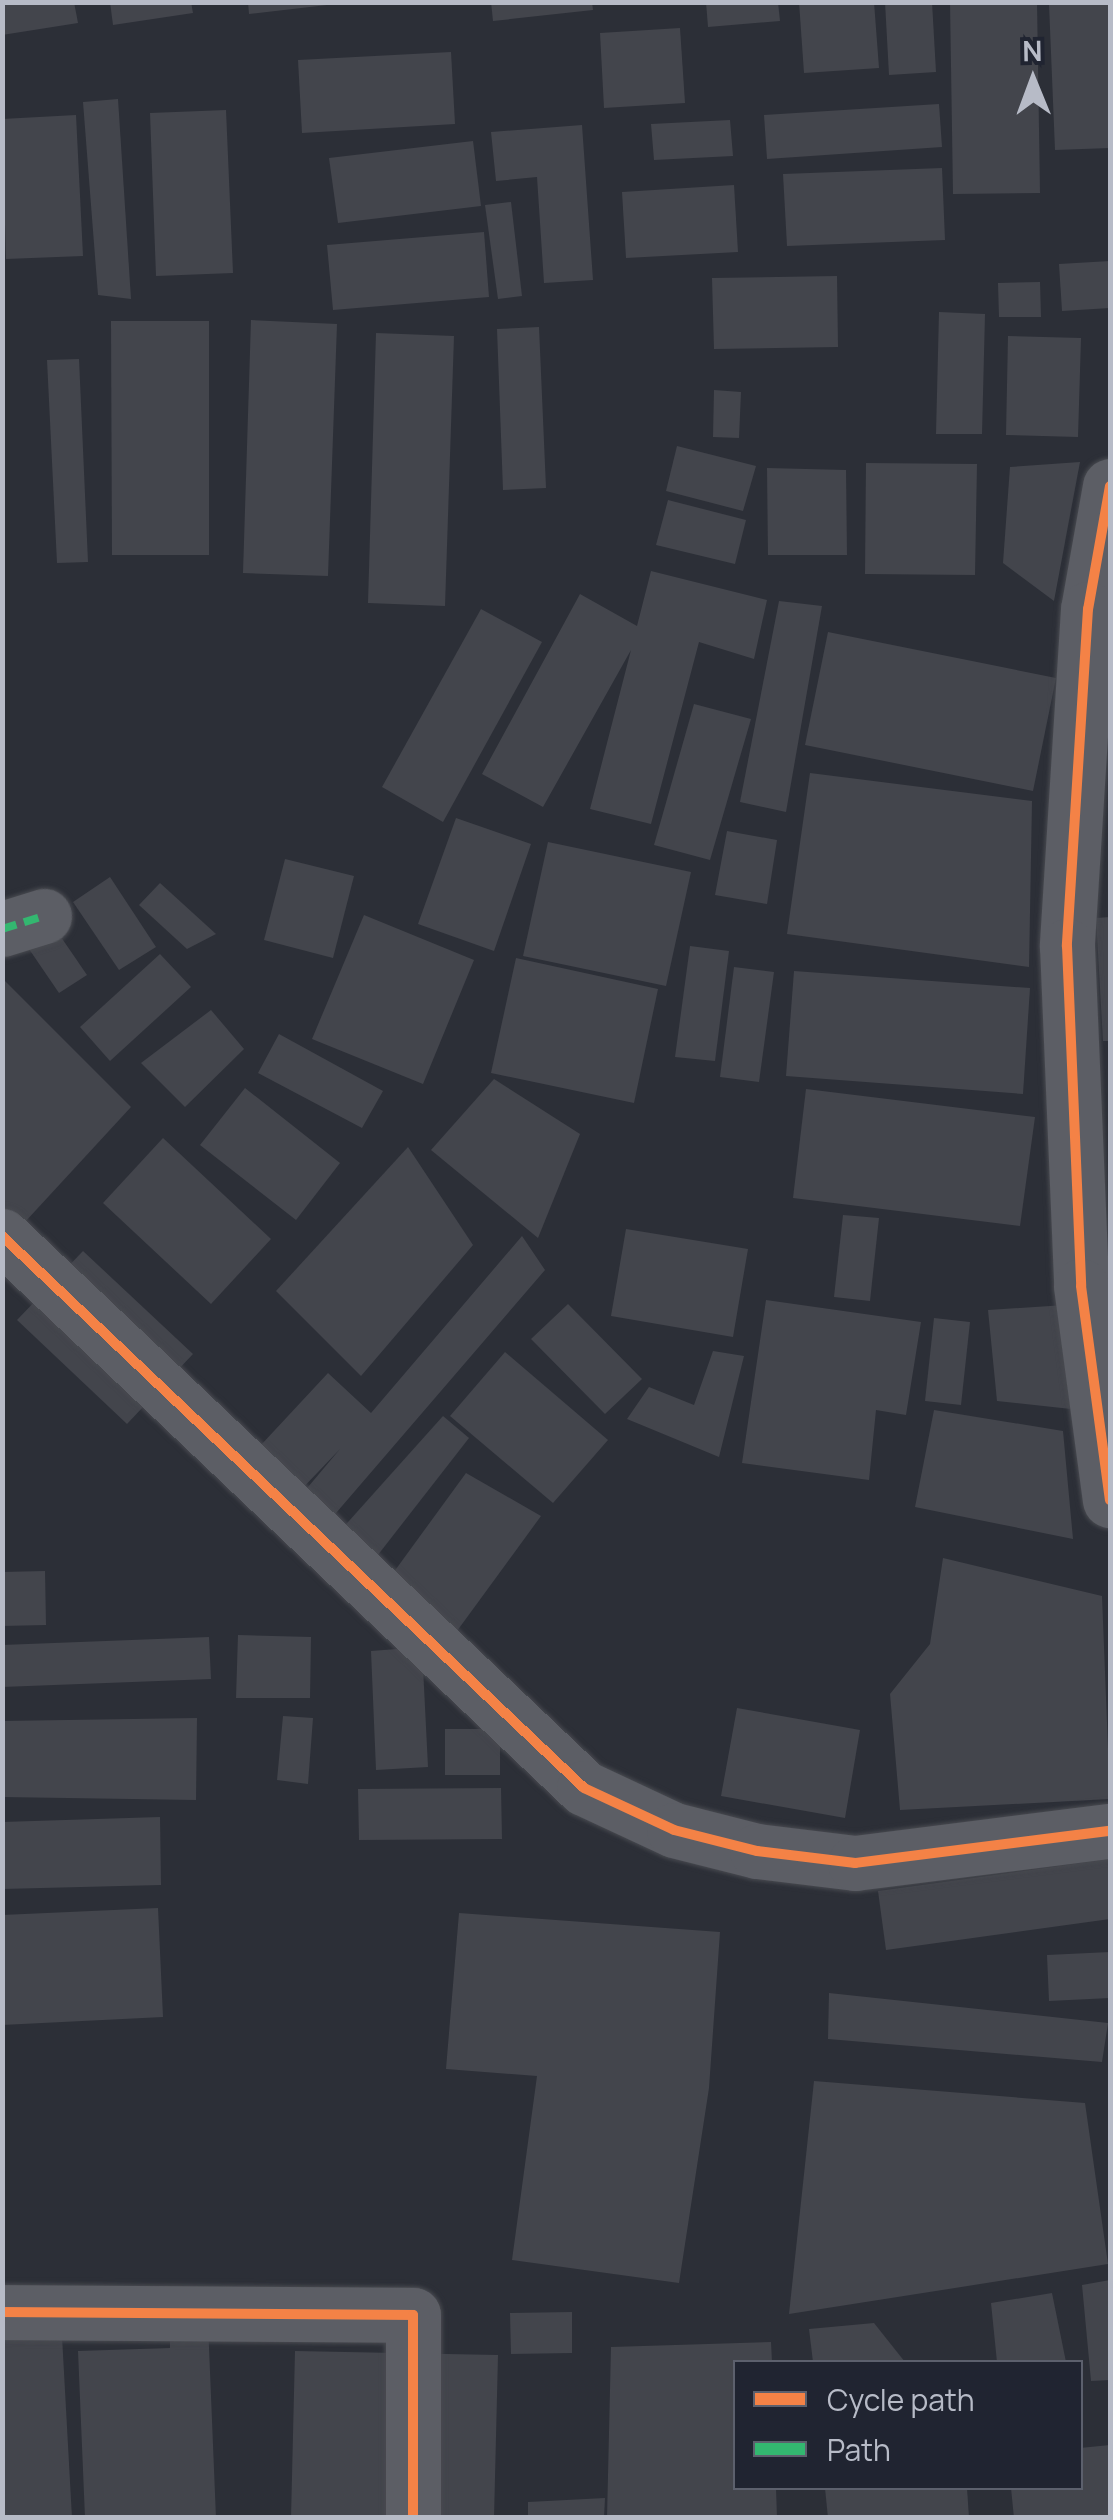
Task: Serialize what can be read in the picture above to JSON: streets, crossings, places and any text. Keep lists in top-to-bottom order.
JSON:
{
  "legend": ["Cycle path", "Path"],
  "north": "top"
}
